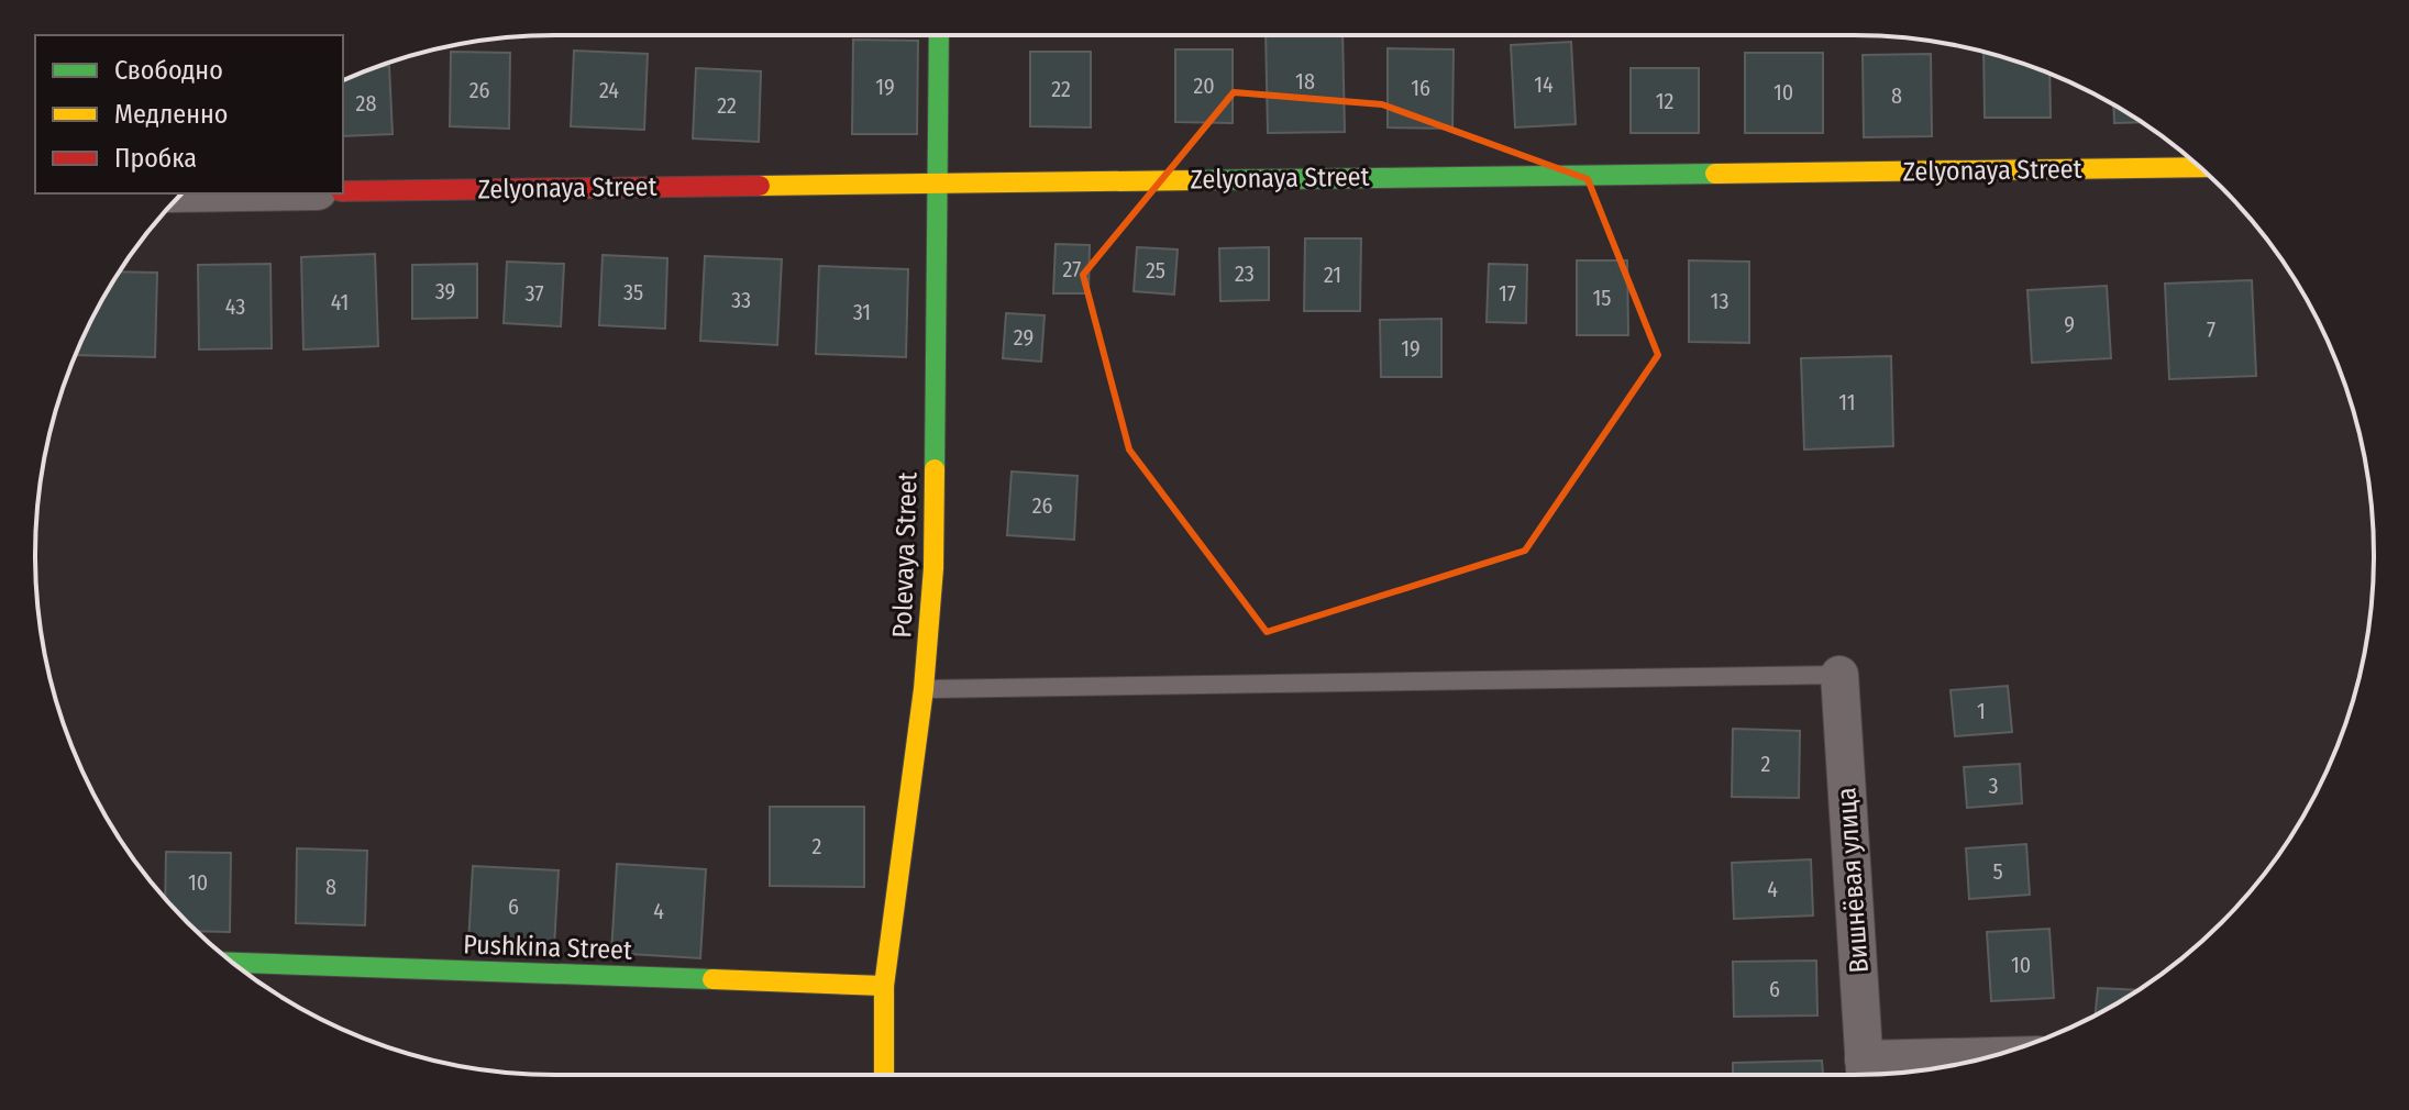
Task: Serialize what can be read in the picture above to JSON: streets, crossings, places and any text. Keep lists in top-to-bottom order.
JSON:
{
  "streets": {
    "street": [
      "Zelyonaya Street",
      "Polevaya Street",
      "Вишнёвая улица",
      "Pushkina Street"
    ]
  },
  "crossings": [
    ["Zelyonaya Street", "Polevaya Street"],
    ["Polevaya Street", "Pushkina Street"]
  ],
  "house_numbers": [
    "18",
    "14",
    "20",
    "19",
    "16",
    "22",
    "26",
    "24",
    "10",
    "8",
    "12",
    "28",
    "22",
    "27",
    "25",
    "23",
    "21",
    "39",
    "35",
    "37",
    "17",
    "15",
    "33",
    "13",
    "41",
    "43",
    "31",
    "9",
    "7",
    "29",
    "19",
    "11",
    "26",
    "1",
    "2",
    "3",
    "2",
    "5",
    "10",
    "8",
    "4",
    "6",
    "4",
    "10",
    "6"
  ],
  "legend": ["Свободно", "Медленно", "Пробка"]
}
